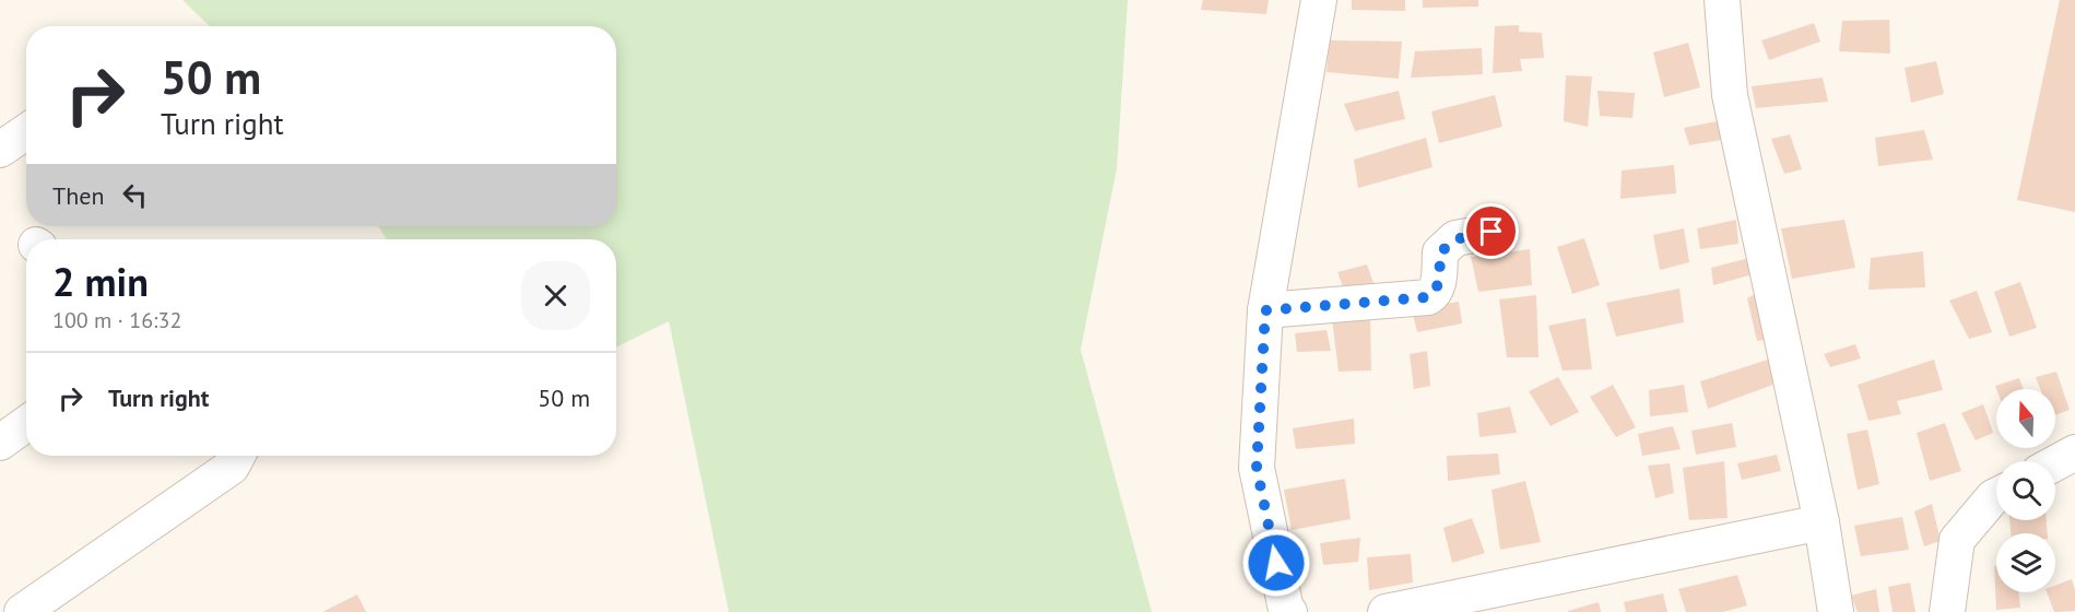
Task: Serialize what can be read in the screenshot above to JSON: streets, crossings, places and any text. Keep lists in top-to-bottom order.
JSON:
{
  "north": "top",
  "page": {
    "turn": ["50 m", "Turn right"],
    "then": "Then",
    "heading": ["2 min", "100 m · 16:32"],
    "list": [
      {
        "name": "Turn right",
        "value": "50 m"
      }
    ]
  }
}
